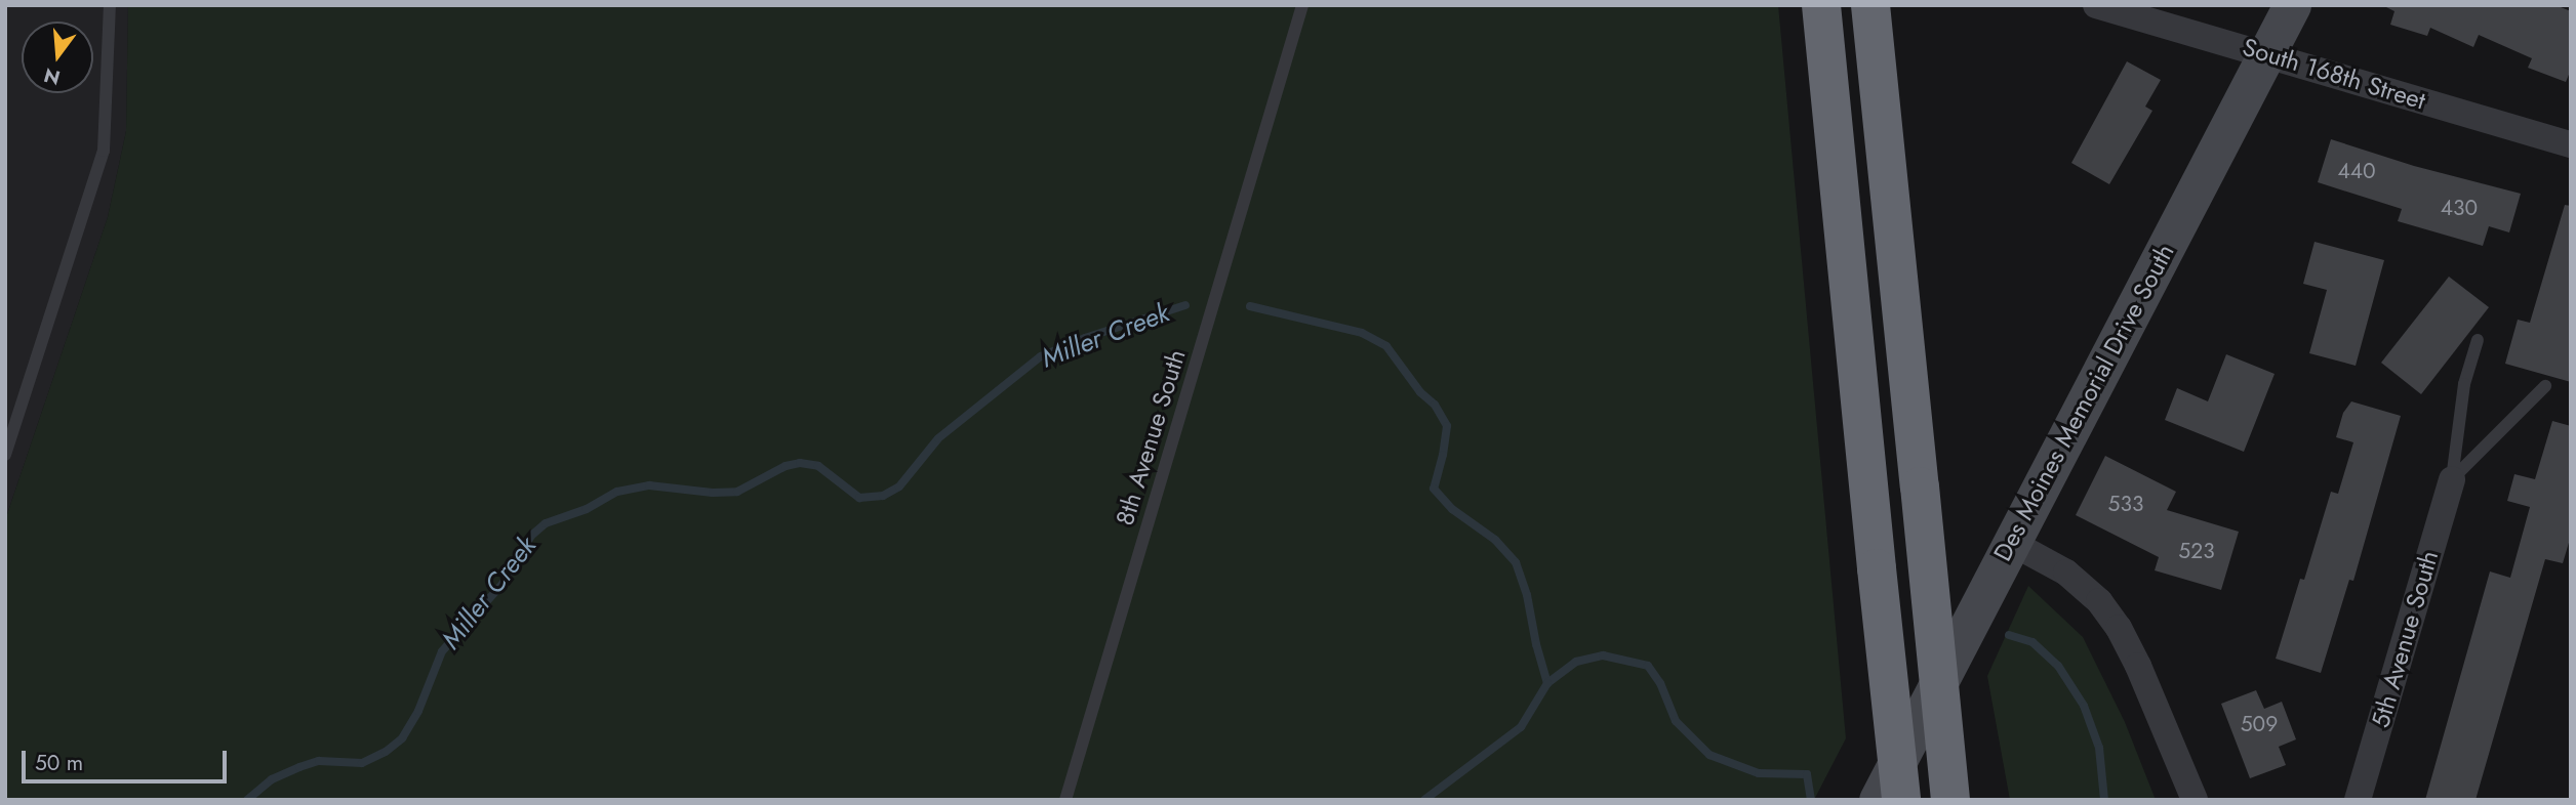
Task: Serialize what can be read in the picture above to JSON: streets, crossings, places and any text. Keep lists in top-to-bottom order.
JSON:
{
  "streets": {
    "main road": ["Des Moines Memorial Drive South"],
    "street": ["South 168th Street", "5th Avenue South"],
    "lane": ["8th Avenue South"]
  },
  "crossings": [
    ["South 168th Street", "Des Moines Memorial Drive South"]
  ],
  "water": ["Miller Creek"],
  "house_numbers": [
    "440",
    "430",
    "533",
    "523",
    "509"
  ],
  "scale_bar": "50 m",
  "north": "bottom"
}
